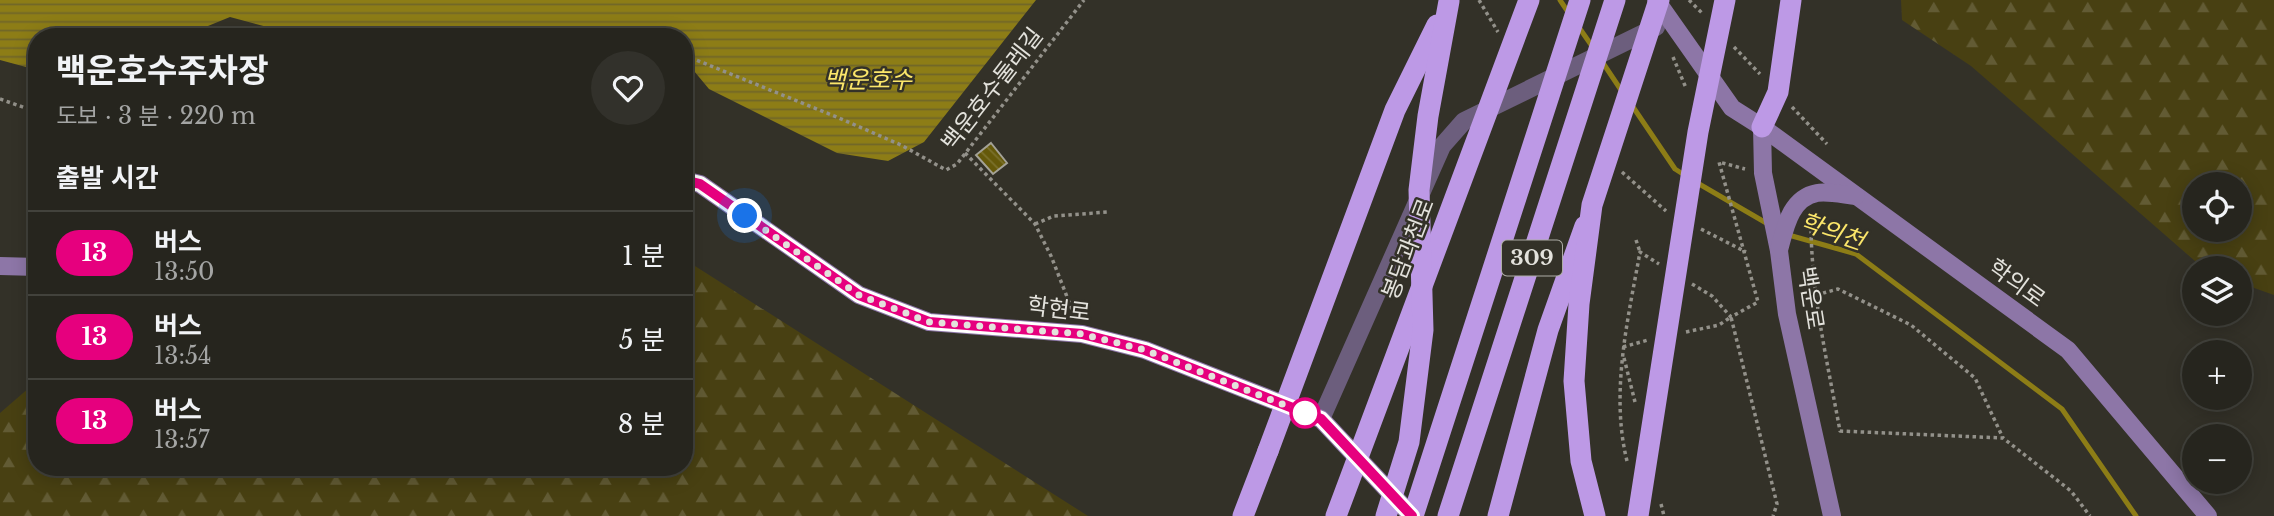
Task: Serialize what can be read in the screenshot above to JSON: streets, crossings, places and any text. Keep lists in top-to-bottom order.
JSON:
{
  "streets": {
    "highway": ["봉담과천로", "309"],
    "street": ["학의로", "백운로", "학현로"],
    "path": ["백운호수둘레길"]
  },
  "crossings": [
    ["309", "학현로"],
    ["학의로", "백운로"]
  ],
  "water": ["백운호수", "학의천"],
  "lines": ["bus line 13"],
  "page": {
    "heading": [
      ["백운호수주차장", "도보 · 3 분 · 220 m"],
      "출발 시간"
    ],
    "map_buttons": ["+", "−"],
    "list": [
      {
        "mark": "13",
        "name": "버스",
        "note": "13:50",
        "value": "1 분"
      },
      {
        "mark": "13",
        "name": "버스",
        "note": "13:54",
        "value": "5 분"
      },
      {
        "mark": "13",
        "name": "버스",
        "note": "13:57",
        "value": "8 분"
      }
    ]
  }
}
